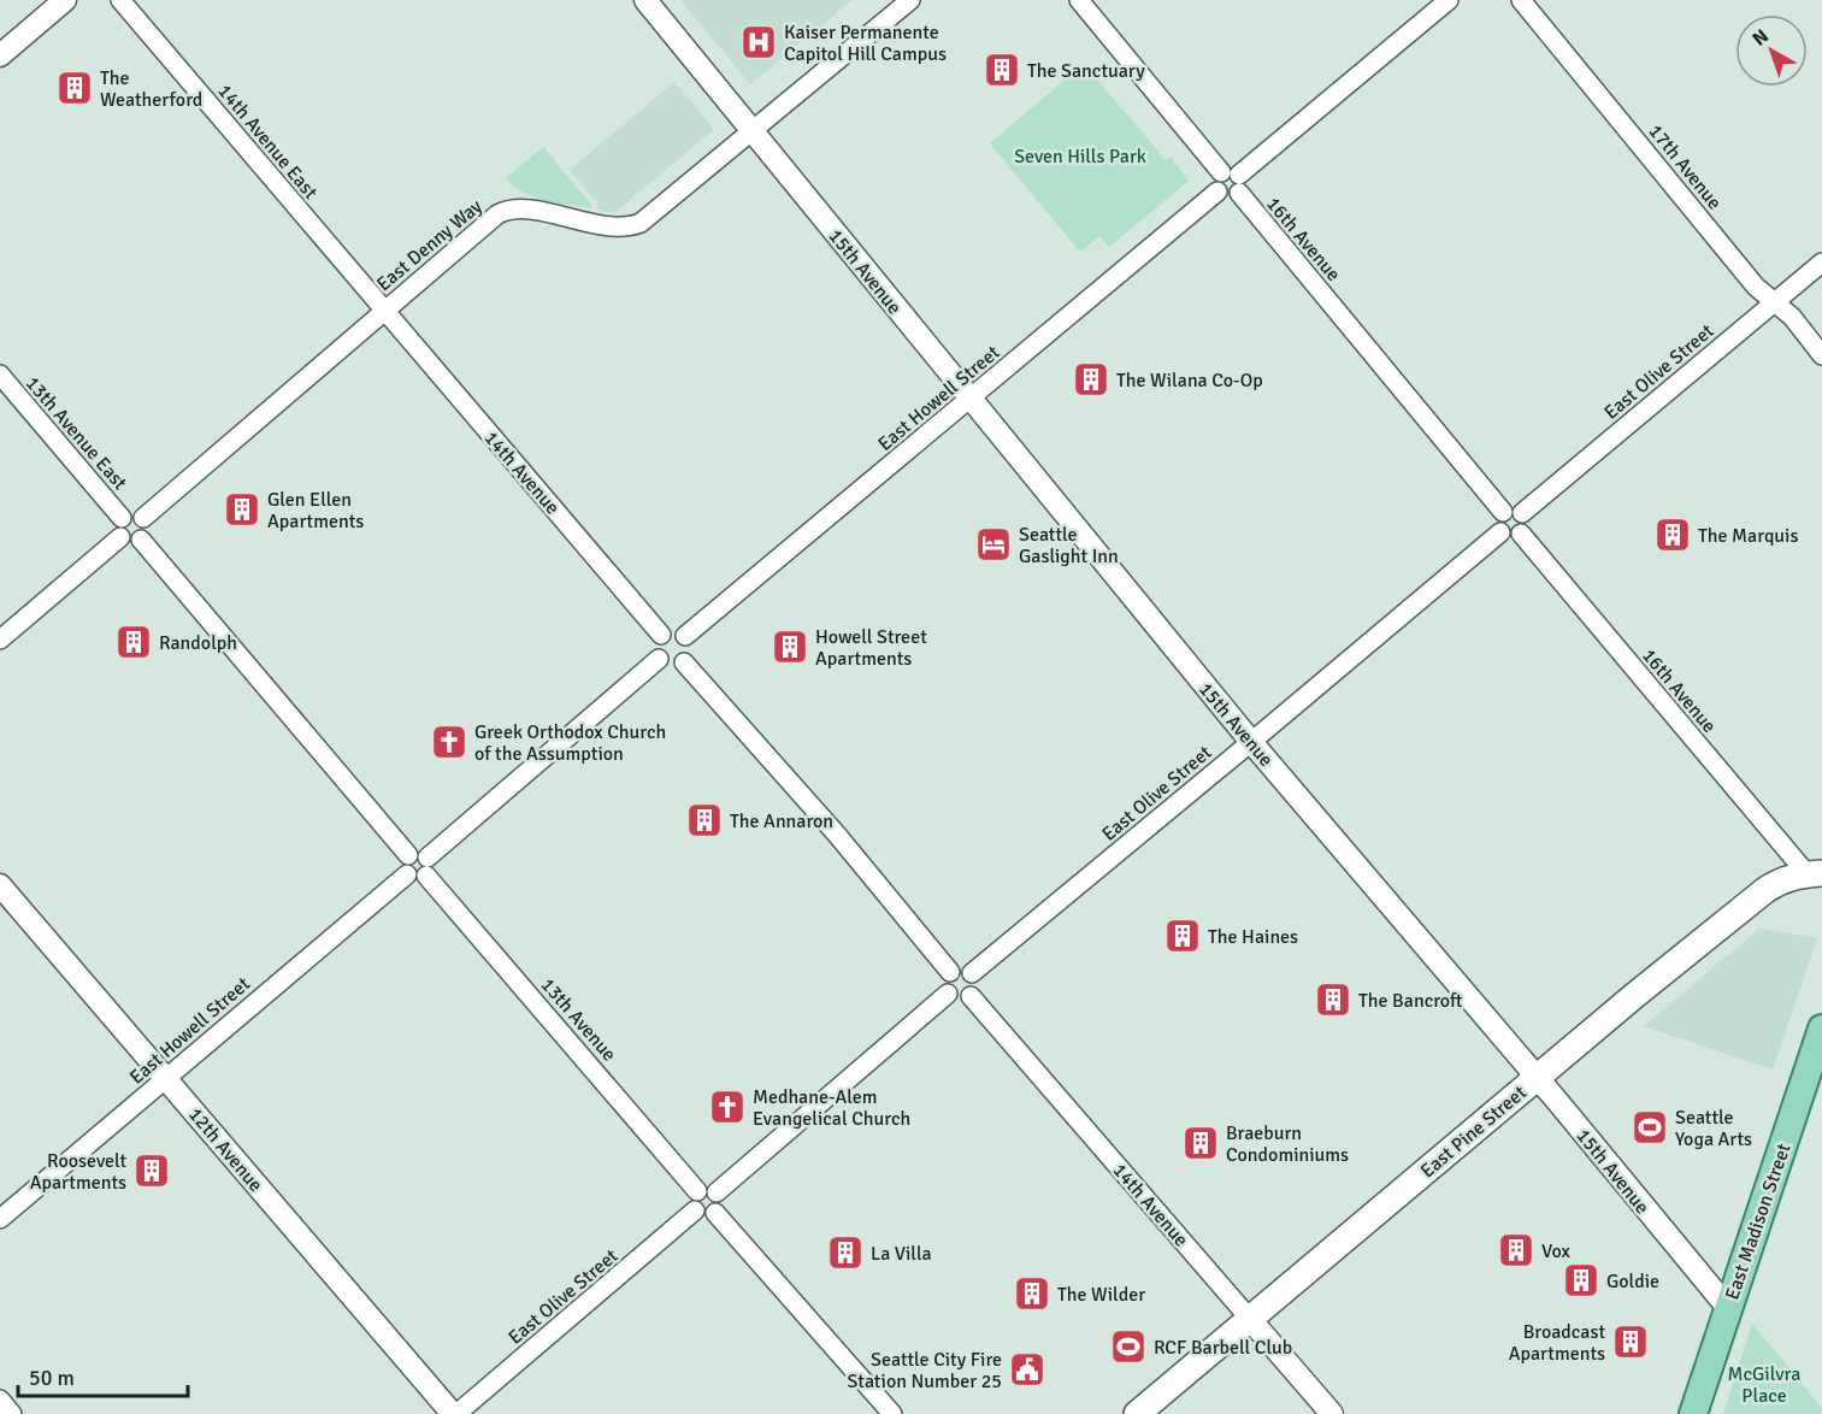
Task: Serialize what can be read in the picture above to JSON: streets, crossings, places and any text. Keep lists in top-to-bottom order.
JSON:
{
  "streets": {
    "main road": ["East Pine Street", "East Madison Street"],
    "street": [
      "14th Avenue East",
      "17th Avenue",
      "16th Avenue",
      "East Denny Way",
      "15th Avenue",
      "East Olive Street",
      "East Howell Street",
      "13th Avenue East",
      "14th Avenue",
      "13th Avenue",
      "12th Avenue"
    ]
  },
  "crossings": [
    ["14th Avenue East", "East Denny Way"],
    ["14th Avenue East", "14th Avenue"],
    ["17th Avenue", "East Olive Street"],
    ["16th Avenue", "East Olive Street"],
    ["16th Avenue", "East Howell Street"],
    ["16th Avenue", "East Pine Street"],
    ["East Denny Way", "15th Avenue"],
    ["East Denny Way", "13th Avenue East"],
    ["East Denny Way", "14th Avenue"],
    ["15th Avenue", "East Olive Street"],
    ["15th Avenue", "East Howell Street"],
    ["15th Avenue", "East Pine Street"],
    ["15th Avenue", "East Madison Street"],
    ["East Olive Street", "14th Avenue"],
    ["East Olive Street", "13th Avenue"],
    ["East Olive Street", "12th Avenue"],
    ["East Howell Street", "14th Avenue"],
    ["East Howell Street", "12th Avenue"],
    ["14th Avenue", "East Pine Street"]
  ],
  "parks": ["Seven Hills Park", "McGilvra Place"],
  "places": {
    "hospital": ["Kaiser Permanente Capitol Hill Campus"],
    "building": [
      "The Sanctuary",
      "The Weatherford",
      "The Wilana Co-Op",
      "Glen Ellen Apartments",
      "The Marquis",
      "Randolph",
      "Howell Street Apartments",
      "The Annaron",
      "The Haines",
      "The Bancroft",
      "Braeburn Condominiums",
      "Roosevelt Apartments",
      "Vox",
      "La Villa",
      "Goldie",
      "The Wilder",
      "Broadcast Apartments"
    ],
    "hotel": ["Seattle Gaslight Inn"],
    "church": ["Greek Orthodox Church of the Assumption", "Medhane-Alem Evangelical Church"],
    "sports": ["Seattle Yoga Arts", "RCF Barbell Club"],
    "public building": ["Seattle City Fire Station Number 25"]
  },
  "scale_bar": "50 m",
  "north": "top left"
}
